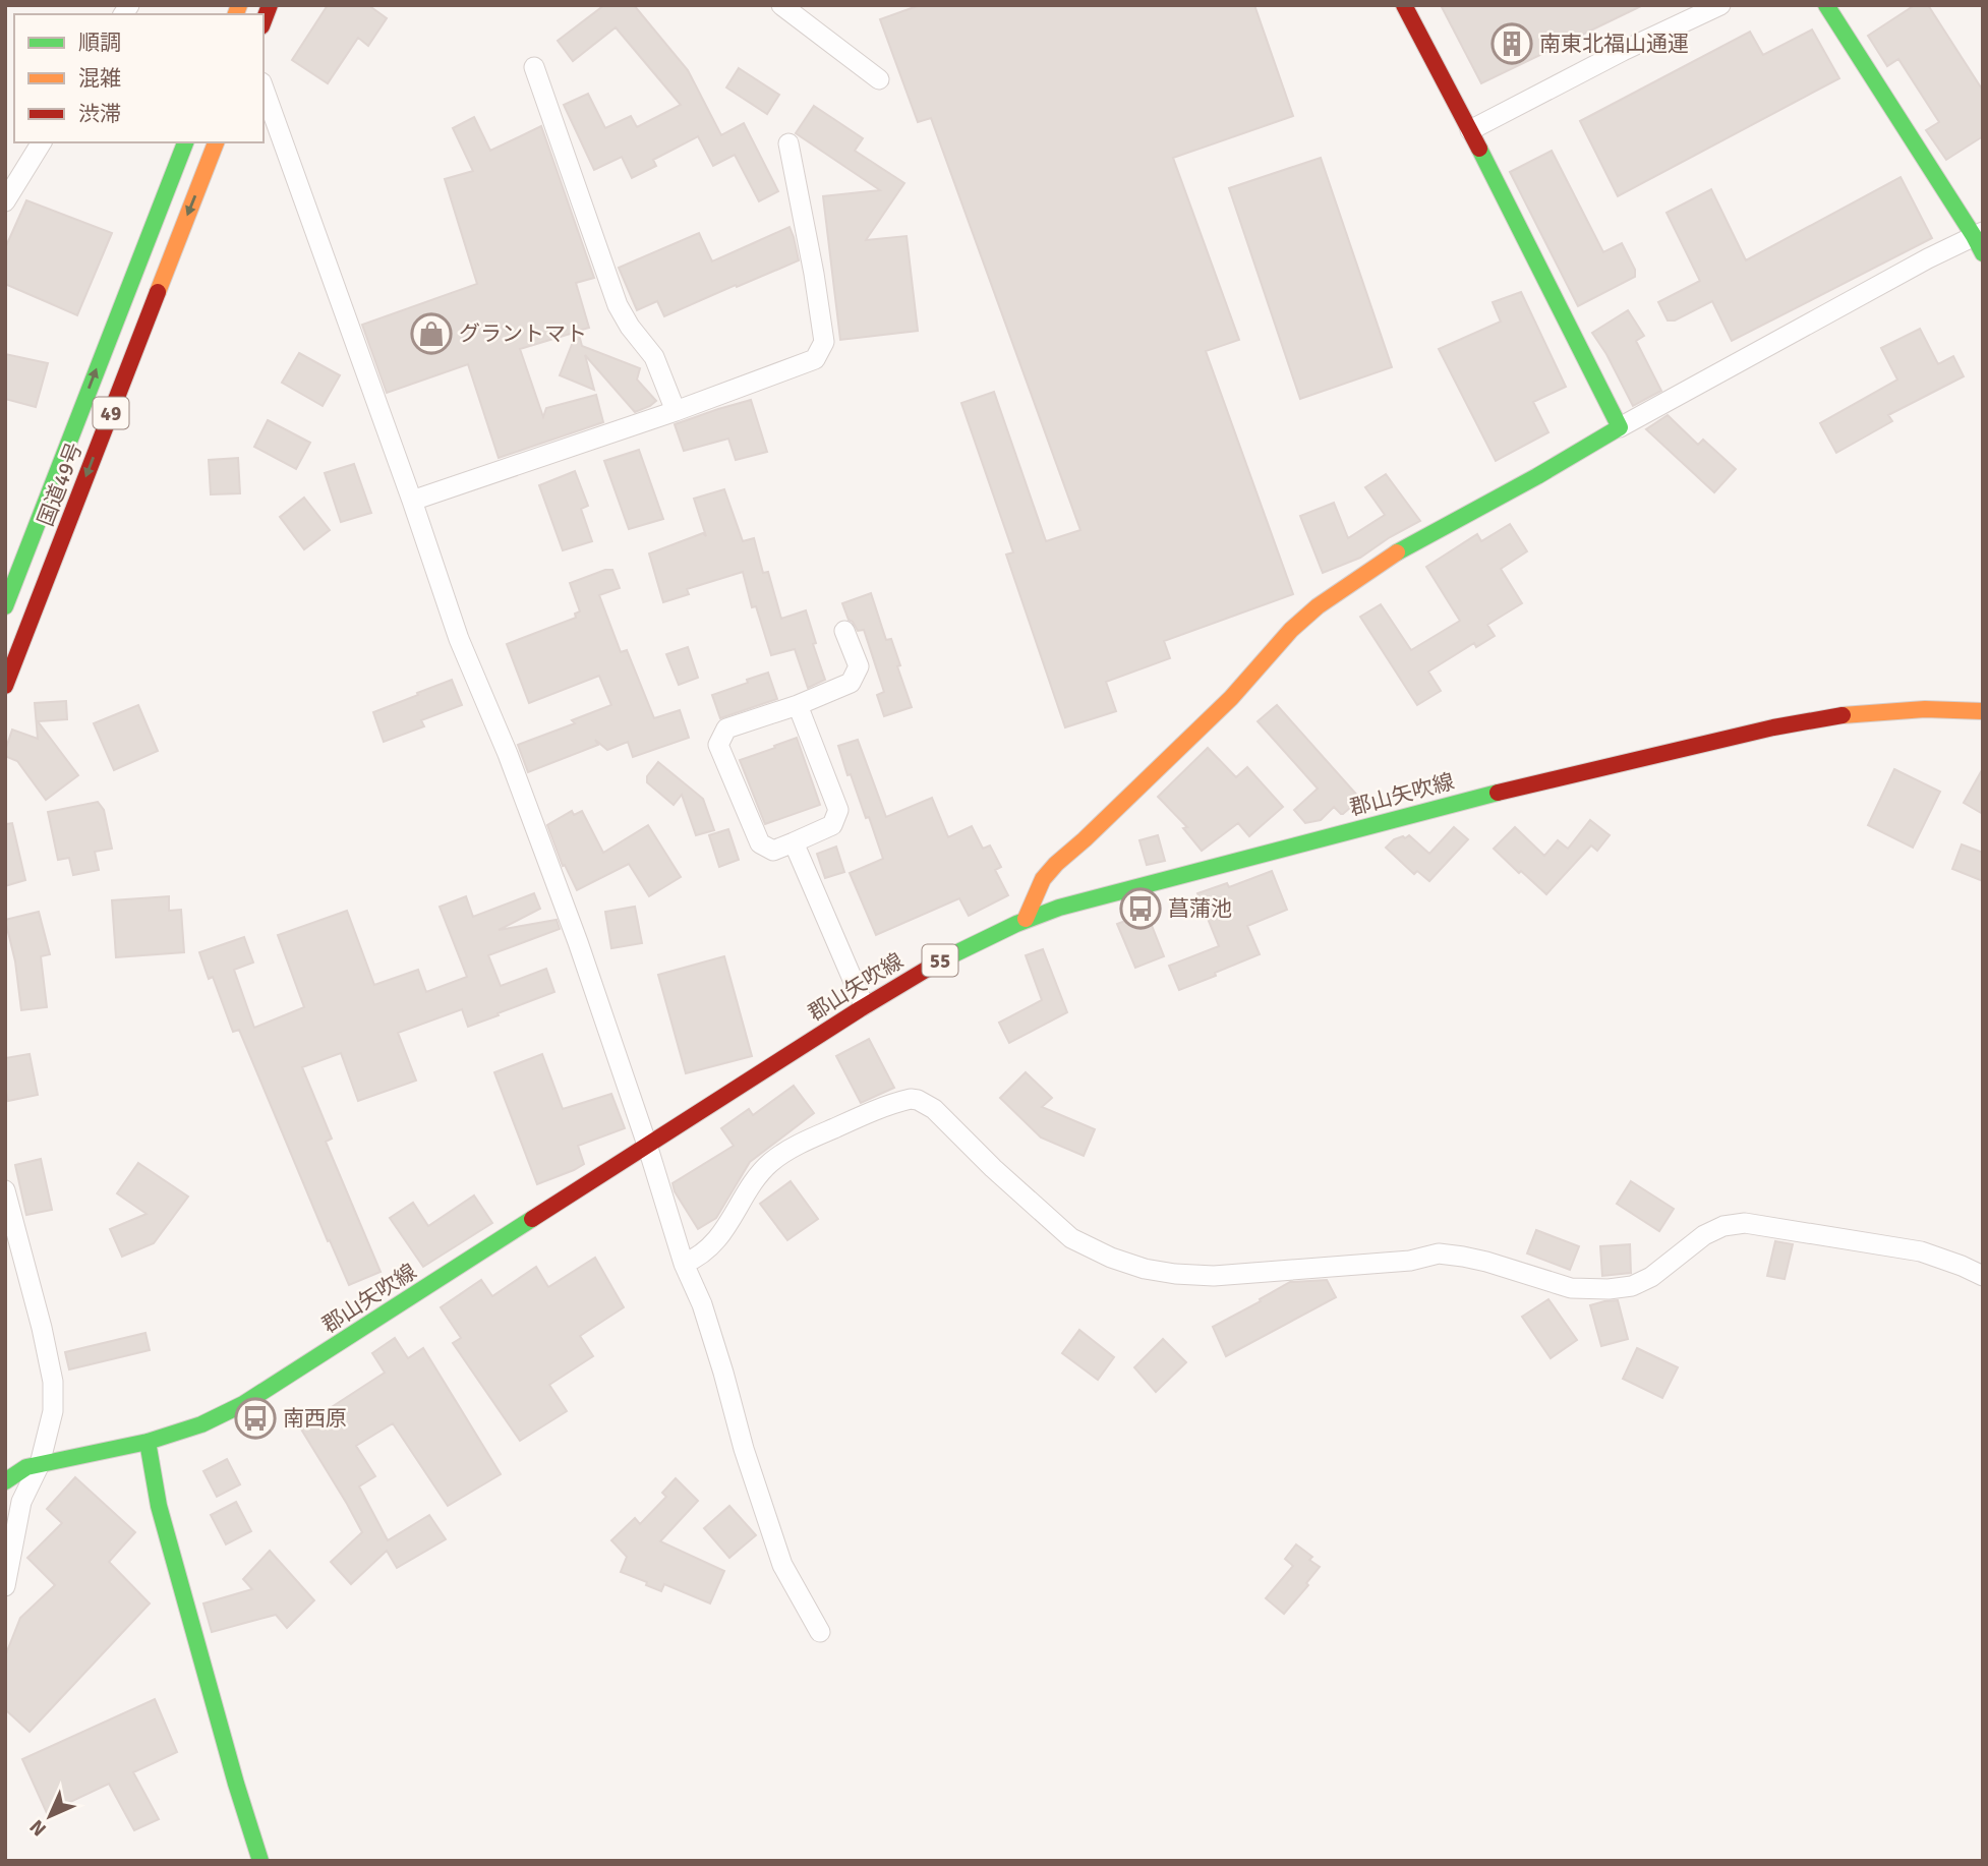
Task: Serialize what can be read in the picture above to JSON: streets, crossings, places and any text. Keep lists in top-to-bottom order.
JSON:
{
  "streets": {
    "main road": [
      "49",
      "国道49号",
      "郡山矢吹線",
      "55"
    ]
  },
  "places": {
    "building": ["南東北福山通運"],
    "shop": ["グラントマト"],
    "bus stop": ["菖蒲池", "南西原"]
  },
  "legend": ["順調", "混雑", "渋滞"],
  "north": "bottom left"
}
